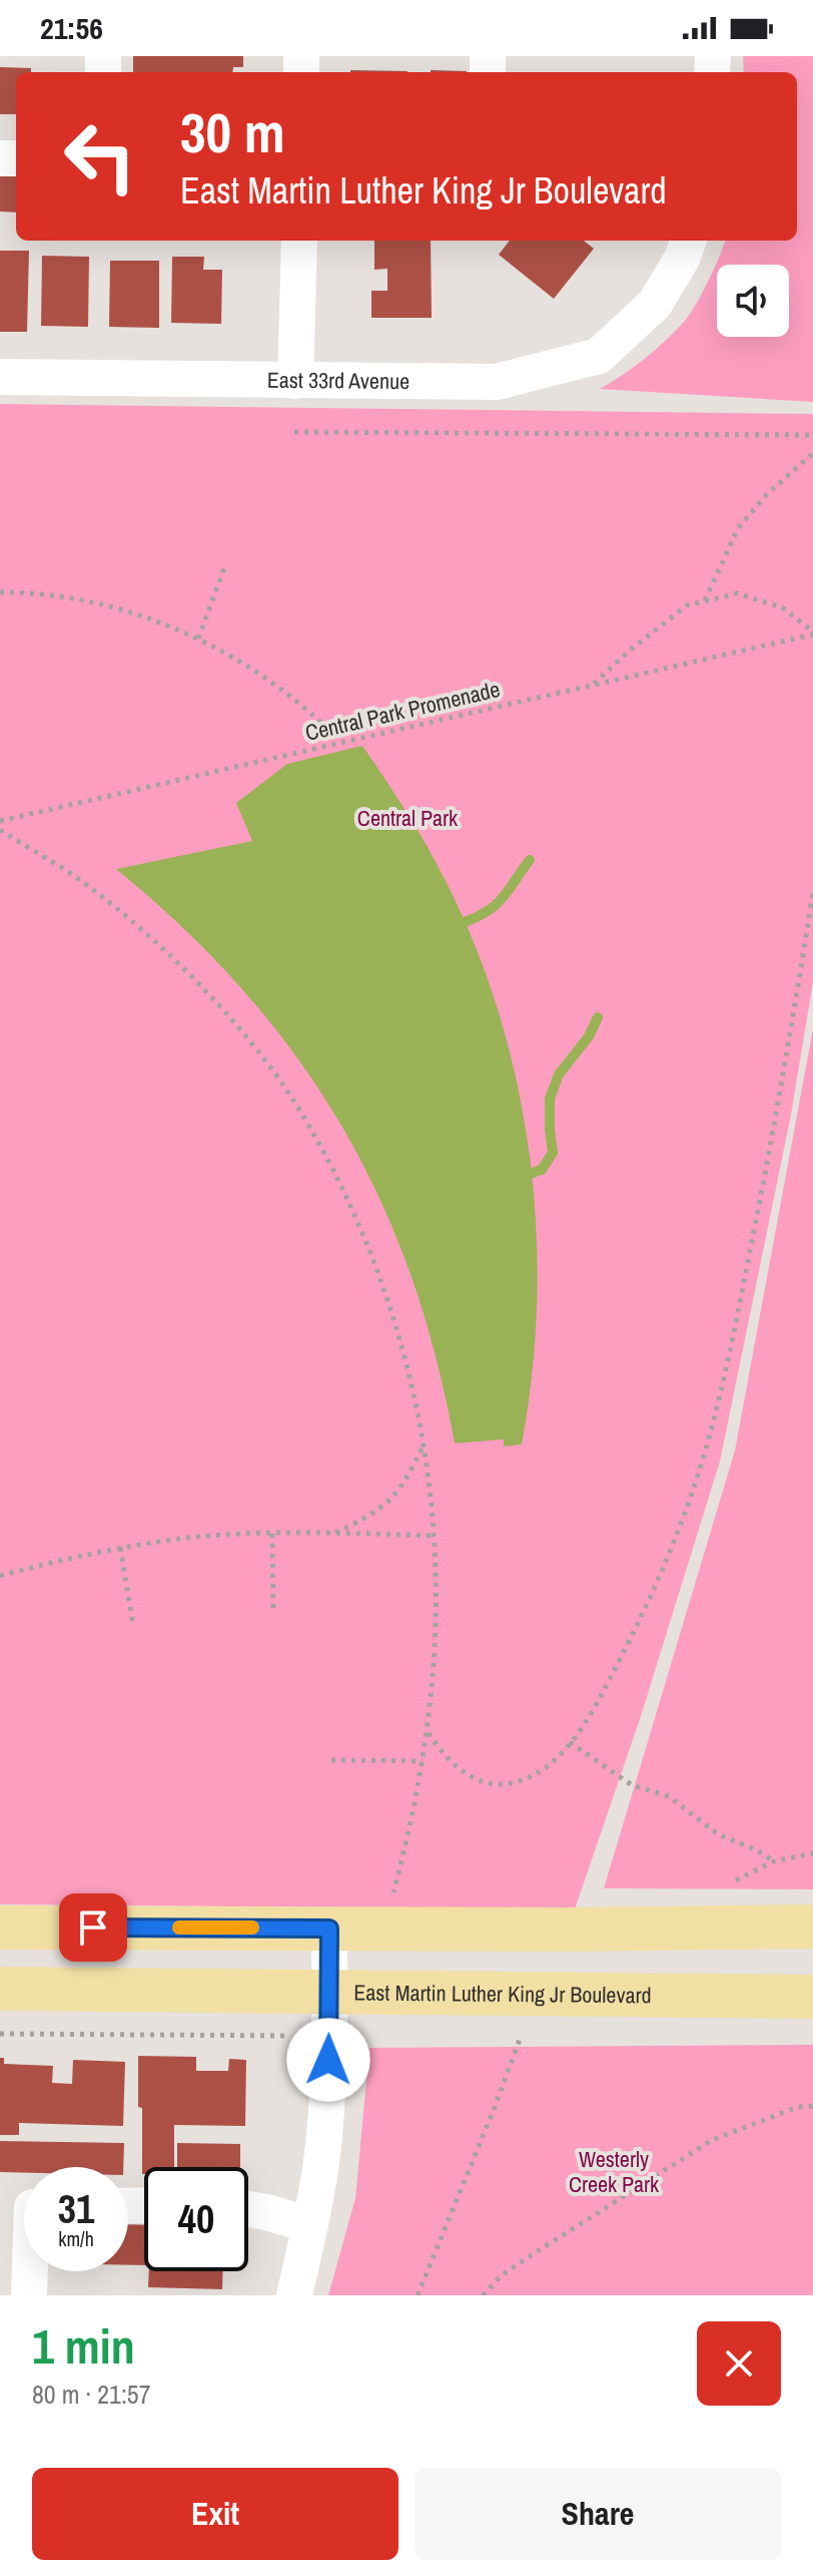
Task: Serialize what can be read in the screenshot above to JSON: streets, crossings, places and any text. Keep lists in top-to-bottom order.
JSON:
{
  "streets": {
    "main road": ["East Martin Luther King Jr Boulevard"],
    "street": ["East 33rd Avenue"],
    "path": ["Central Park Promenade"]
  },
  "parks": ["Central Park", "Westerly Creek Park"],
  "page": {
    "status": "21:56",
    "turn": ["30 m", "East Martin Luther King Jr Boulevard"],
    "speed": "31 km/h",
    "limit": "40",
    "heading": ["1 min", "80 m · 21:57"],
    "buttons": ["Exit", "Share"]
  }
}
